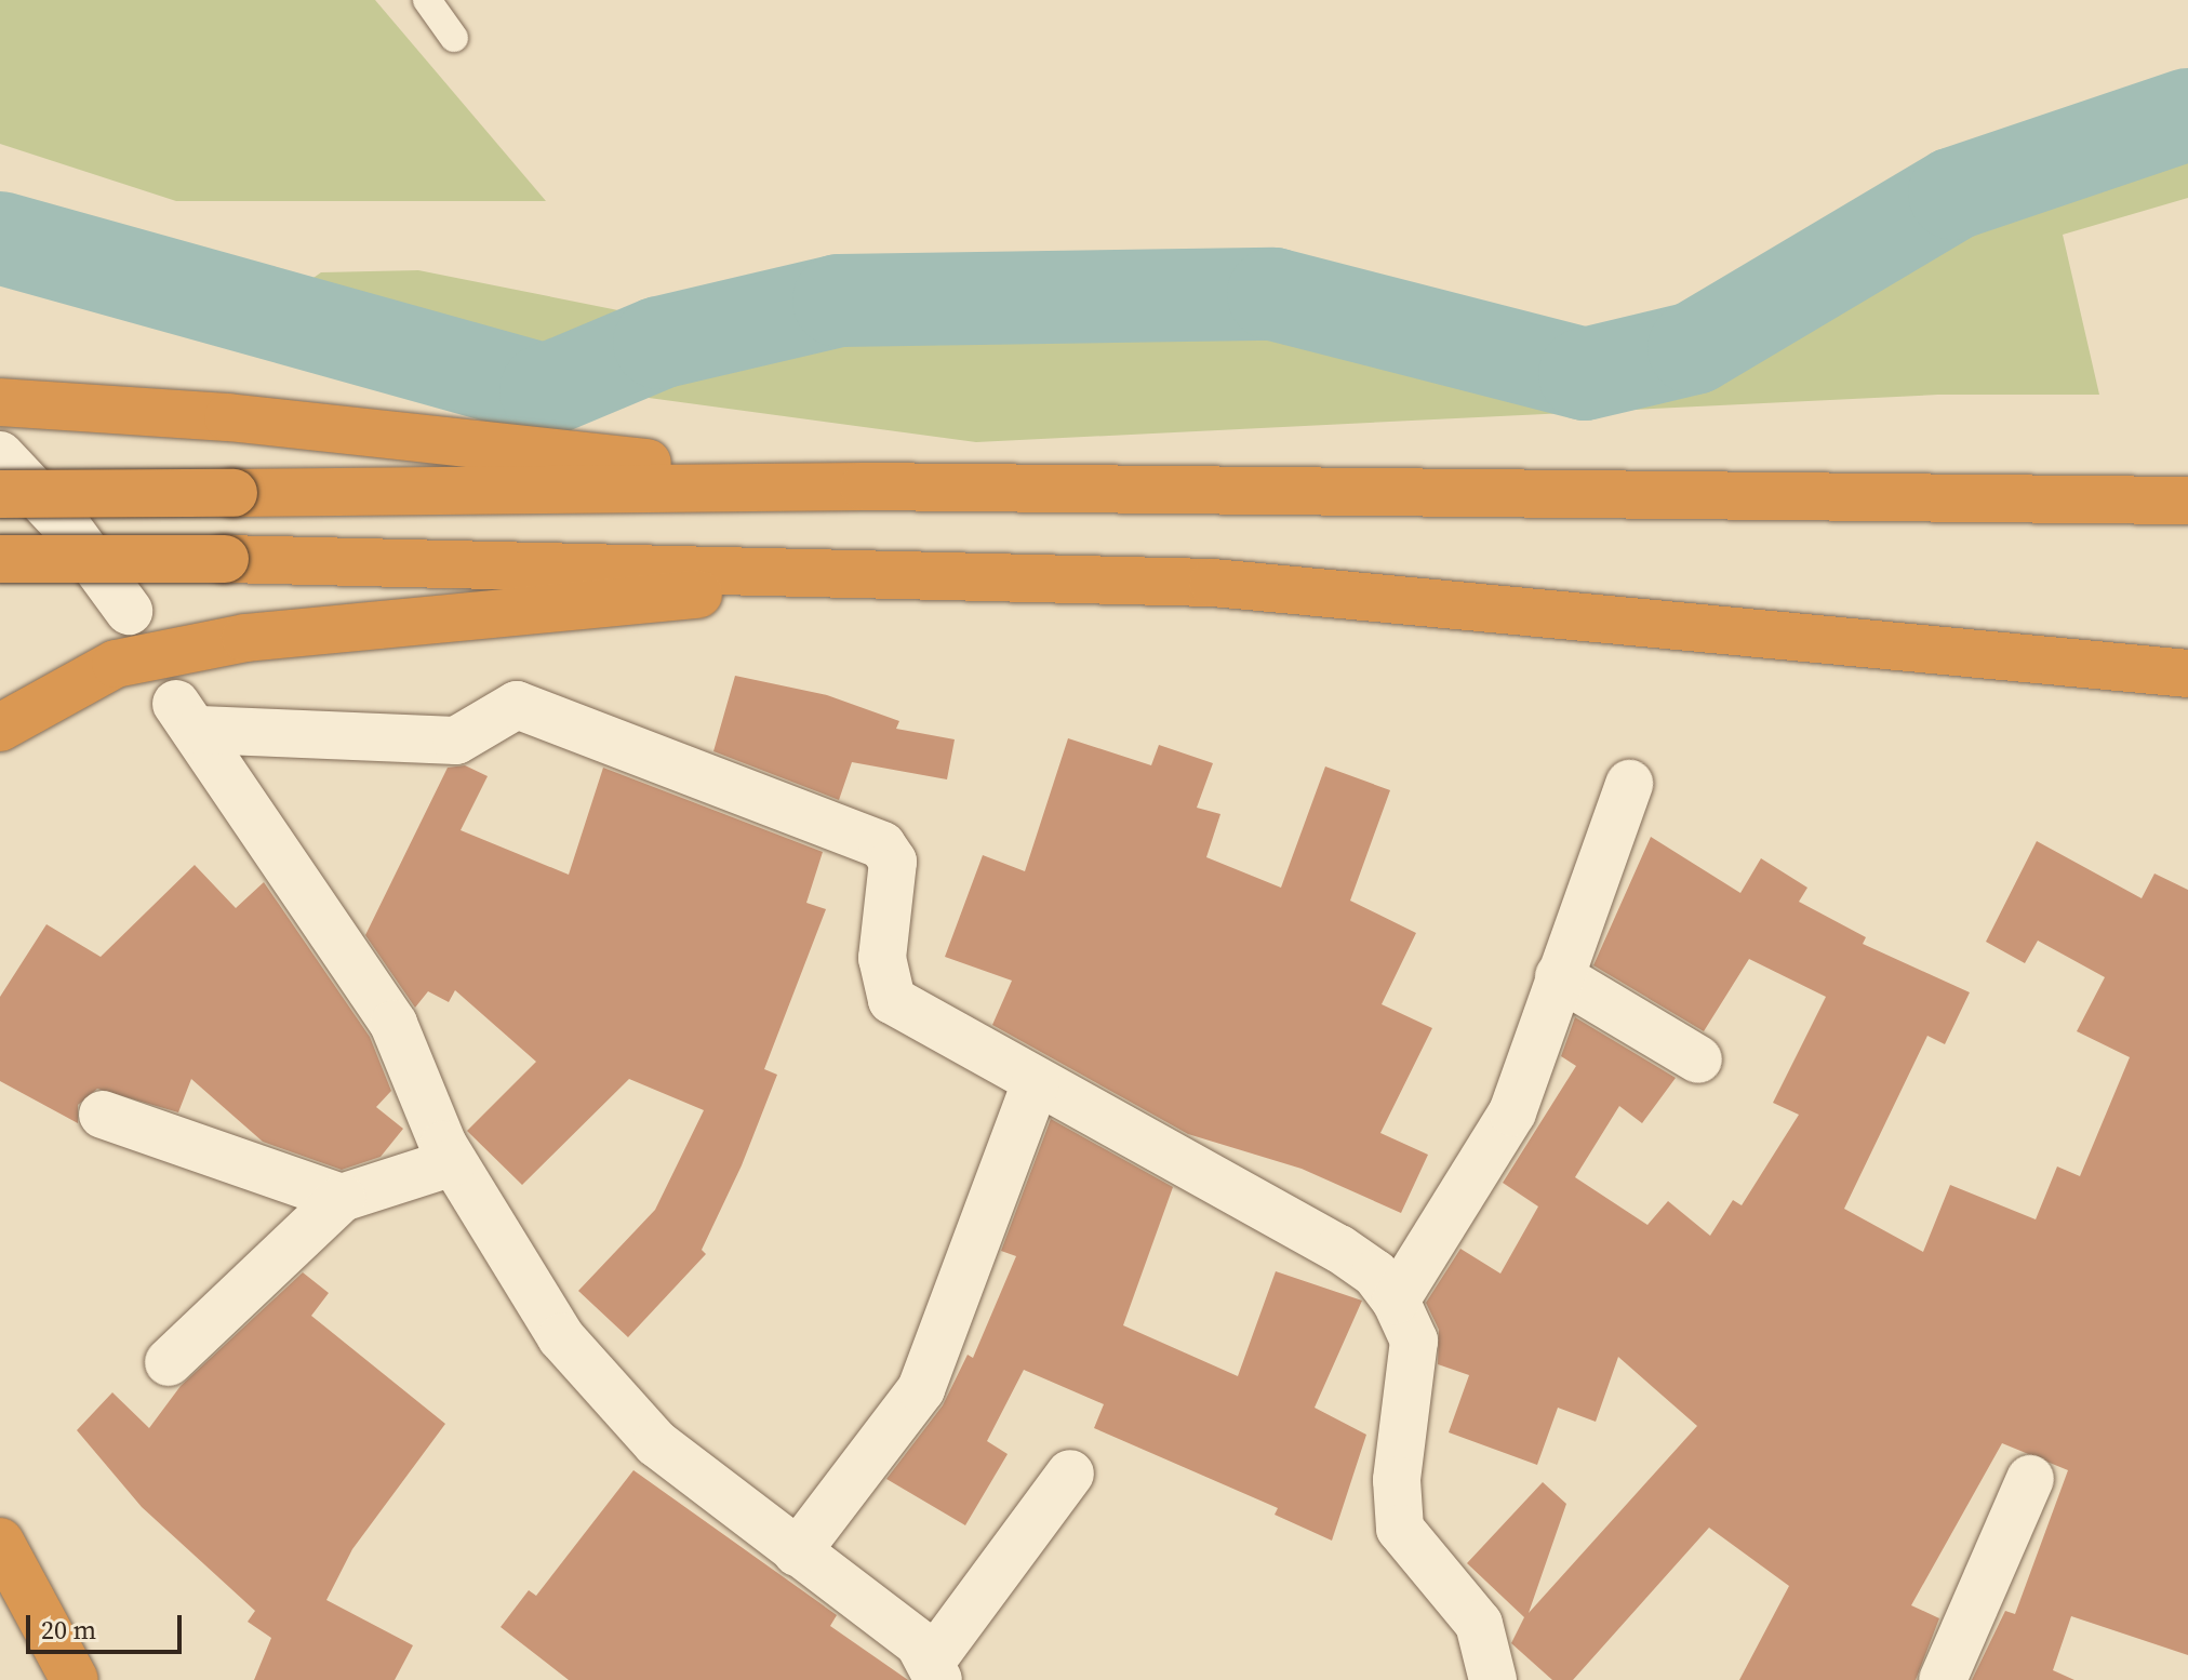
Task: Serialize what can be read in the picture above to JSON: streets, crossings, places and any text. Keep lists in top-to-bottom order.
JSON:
{
  "scale_bar": "20 m"
}
